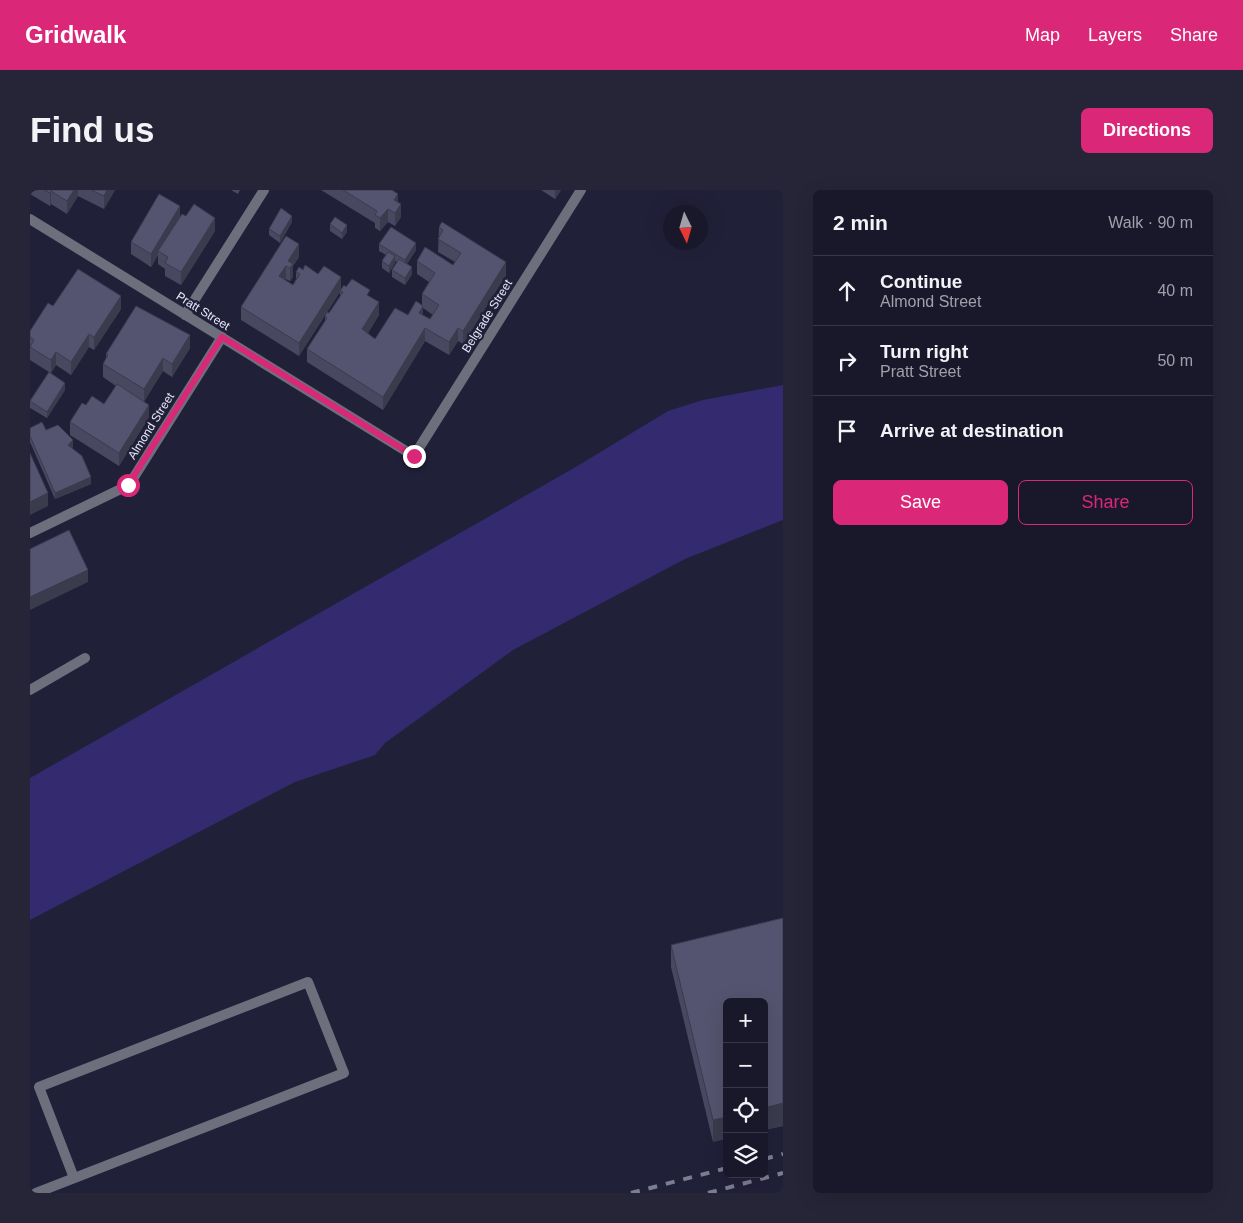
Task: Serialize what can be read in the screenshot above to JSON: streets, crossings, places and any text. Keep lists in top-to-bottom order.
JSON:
{
  "streets": {
    "street": ["Pratt Street", "Belgrade Street", "Almond Street"]
  },
  "crossings": [
    ["Pratt Street", "Belgrade Street"],
    ["Pratt Street", "Almond Street"]
  ],
  "north": "bottom",
  "page": {
    "header": "Gridwalk",
    "nav": ["Map", "Layers", "Share"],
    "buttons": [
      "Directions",
      ["Save", "Share"]
    ],
    "title": "Find us",
    "heading": ["2 min", "Walk · 90 m"],
    "list": [
      ["Continue", "Almond Street", "40 m"],
      ["Turn right", "Pratt Street", "50 m"],
      "Arrive at destination"
    ],
    "map_buttons": ["+", "−"]
  }
}
